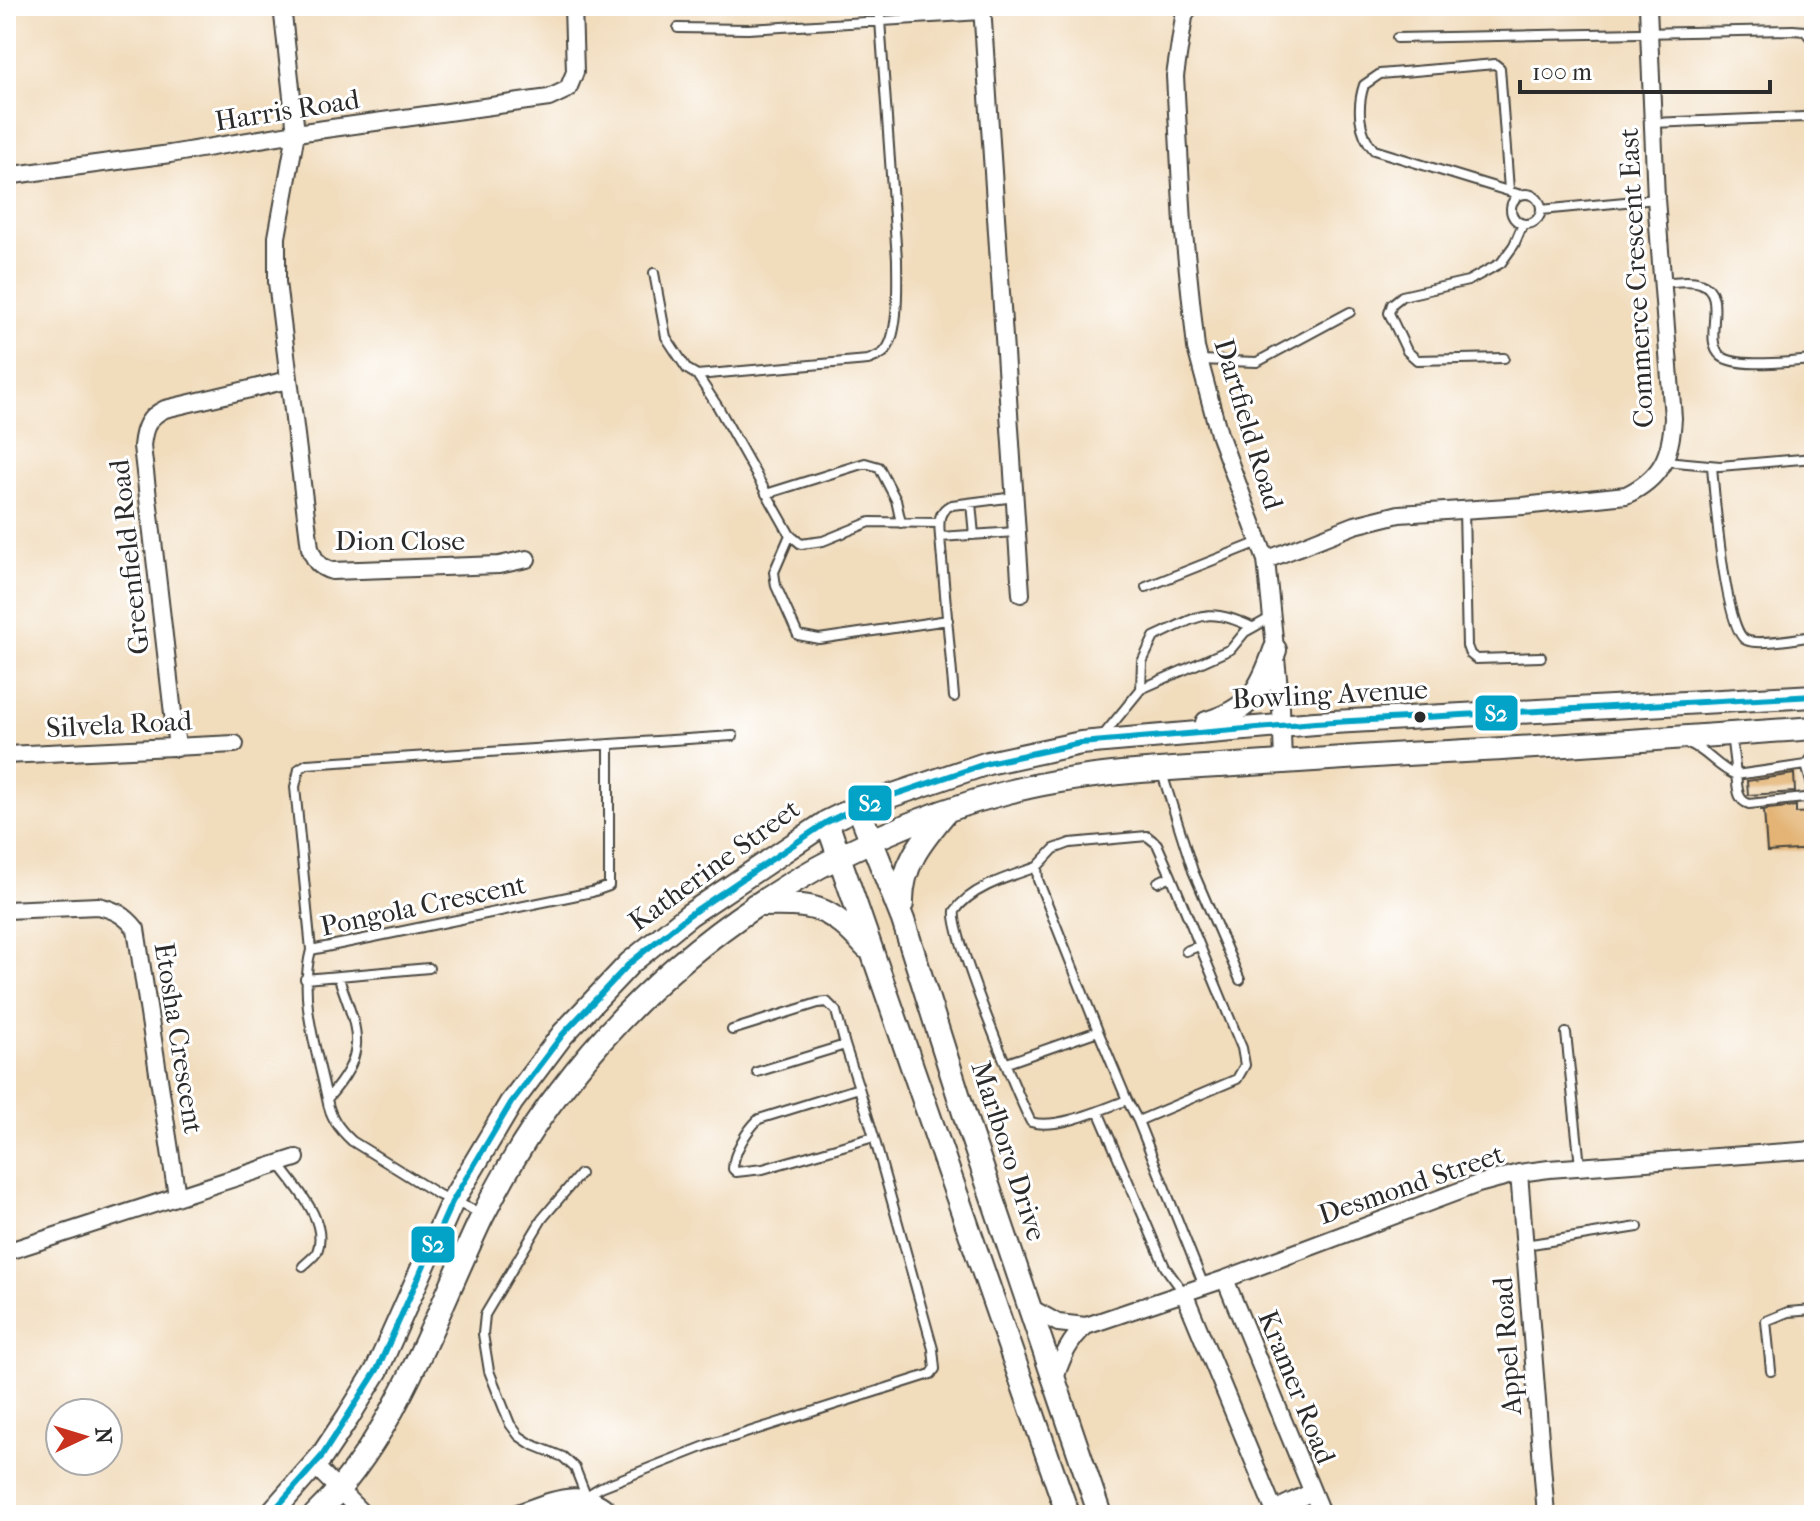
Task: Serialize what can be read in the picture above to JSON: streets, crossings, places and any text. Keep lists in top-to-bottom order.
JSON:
{
  "streets": {
    "main road": ["Bowling Avenue", "Katherine Street", "Marlboro Drive"],
    "street": [
      "Harris Road",
      "Commerce Crescent East",
      "Dartfield Road",
      "Dion Close",
      "Greenfield Road",
      "Silvela Road",
      "Etosha Crescent",
      "Desmond Street",
      "Appel Road",
      "Kramer Road"
    ],
    "lane": ["Pongola Crescent"]
  },
  "crossings": [
    ["Commerce Crescent East", "Dartfield Road"],
    ["Dartfield Road", "Bowling Avenue"],
    ["Dion Close", "Greenfield Road"],
    ["Greenfield Road", "Silvela Road"],
    ["Bowling Avenue", "Katherine Street"],
    ["Bowling Avenue", "Marlboro Drive"],
    ["Katherine Street", "Pongola Crescent"],
    ["Katherine Street", "Marlboro Drive"],
    ["Desmond Street", "Appel Road"],
    ["Desmond Street", "Kramer Road"]
  ],
  "lines": ["transit line S2"],
  "scale_bar": "100 m",
  "north": "right"
}
